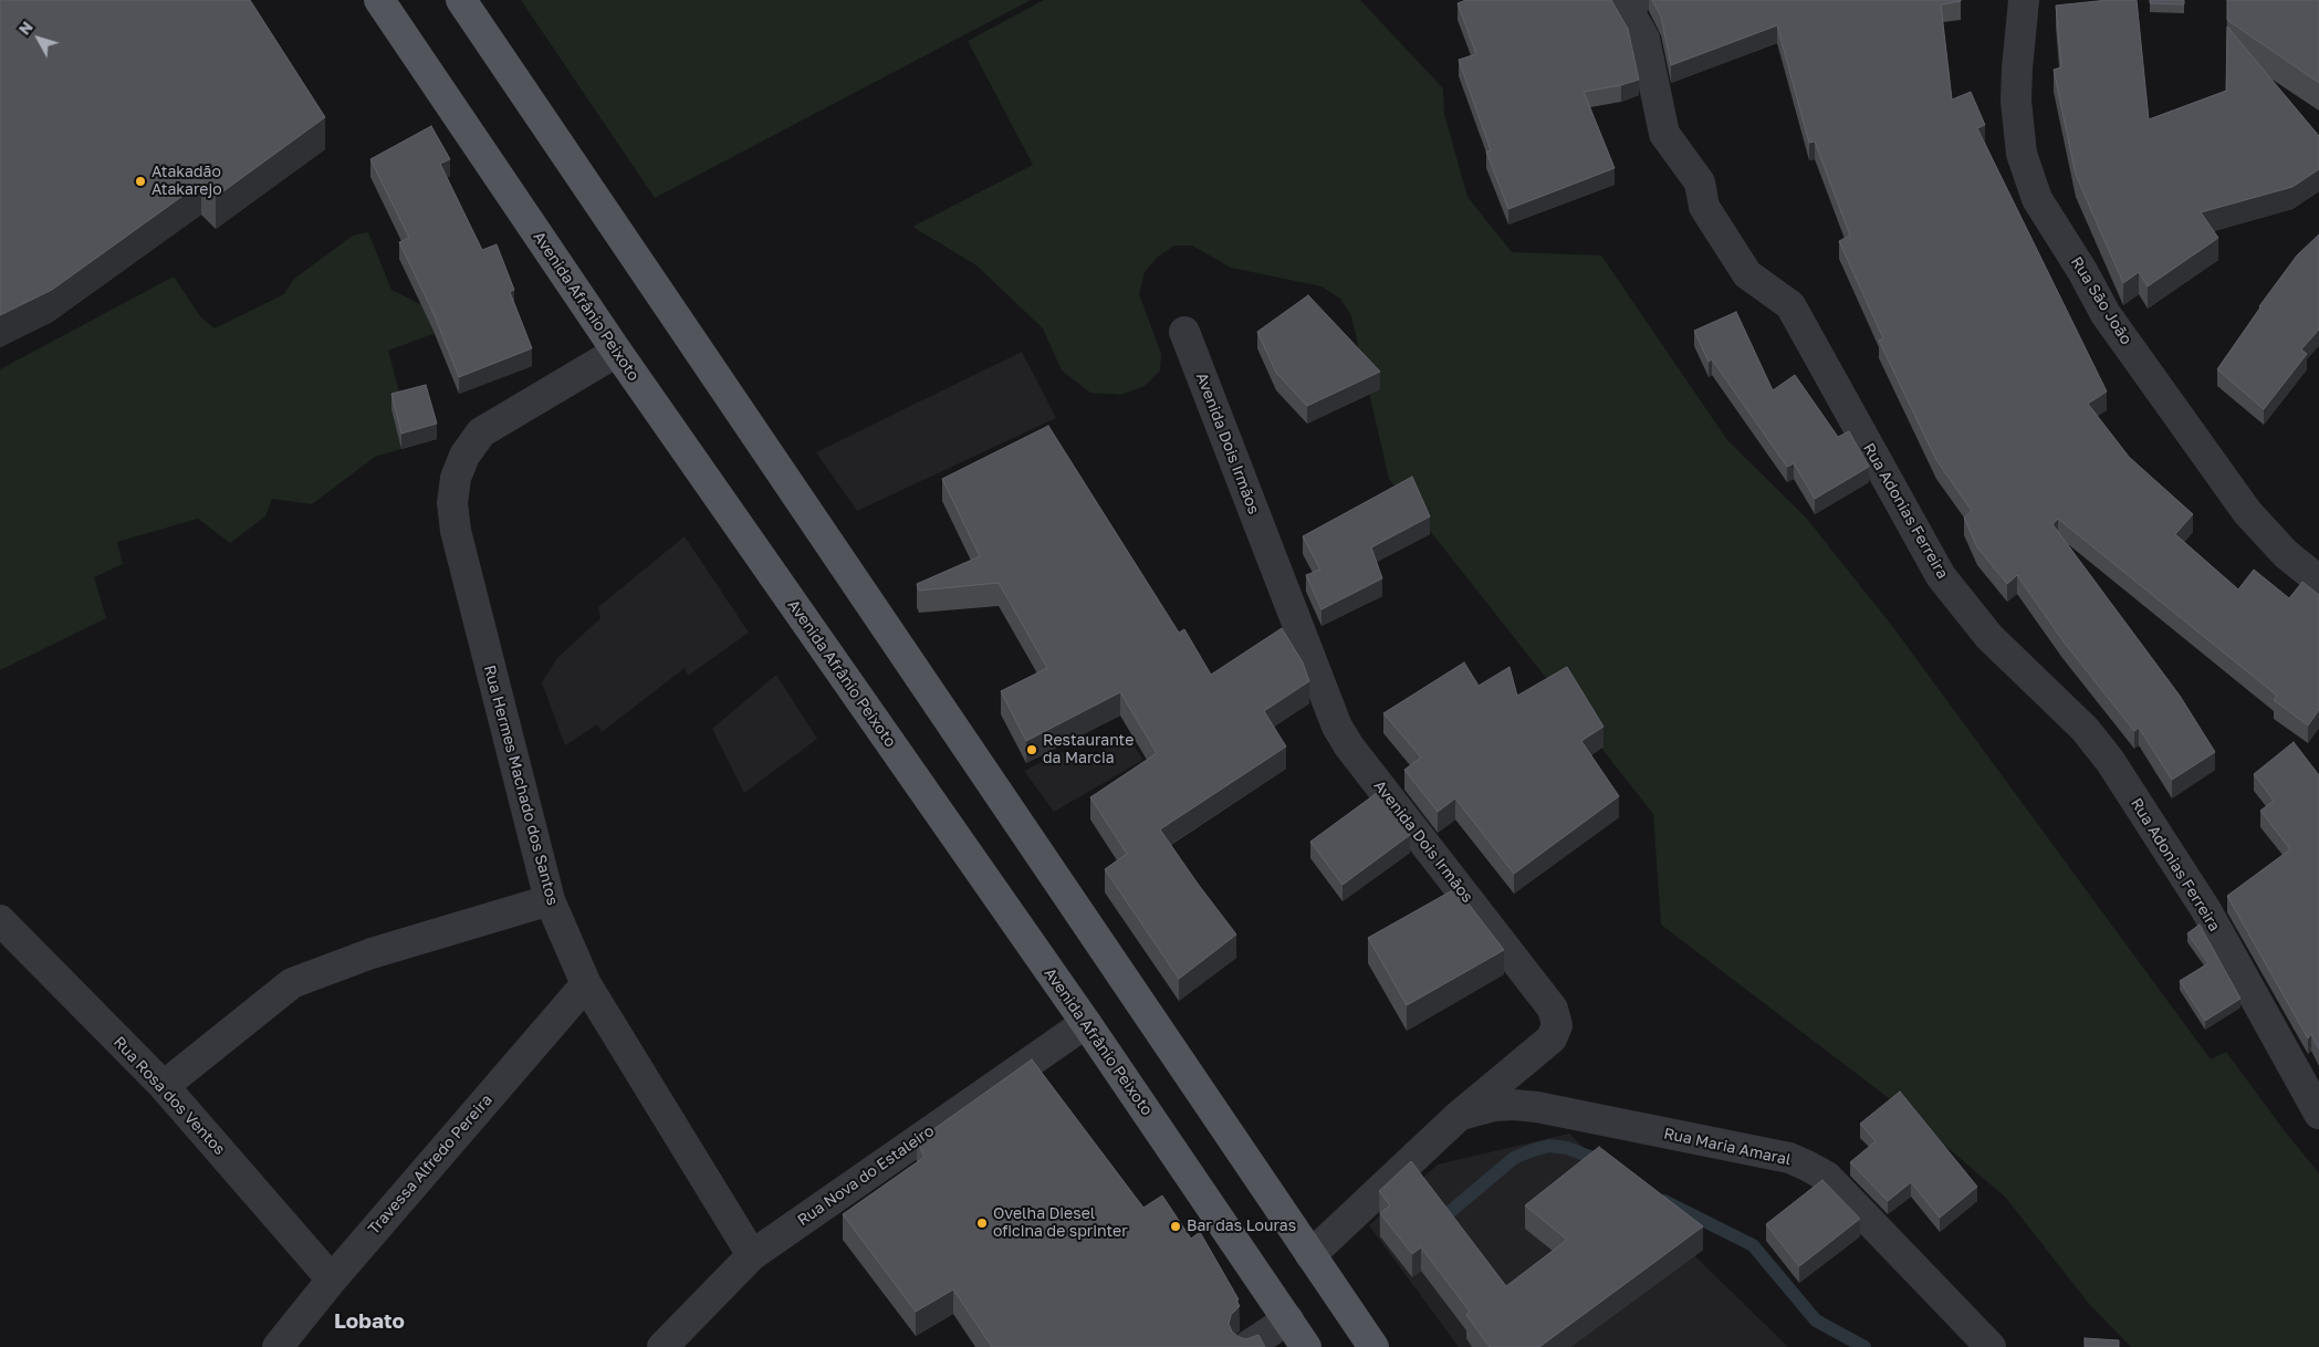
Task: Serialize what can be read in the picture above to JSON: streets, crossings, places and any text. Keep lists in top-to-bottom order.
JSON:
{
  "streets": {
    "main road": ["Avenida Afrânio Peixoto"],
    "street": [
      "Rua São João",
      "Avenida Dois Irmãos",
      "Rua Adonias Ferreira",
      "Rua Hermes Machado dos Santos",
      "Rua Rosa dos Ventos",
      "Rua Maria Amaral",
      "Travessa Alfredo Pereira",
      "Rua Nova do Estaleiro"
    ]
  },
  "crossings": [
    ["Avenida Afrânio Peixoto", "Rua Hermes Machado dos Santos"],
    ["Avenida Afrânio Peixoto", "Rua Nova do Estaleiro"],
    ["Avenida Dois Irmãos", "Rua Maria Amaral"],
    ["Rua Hermes Machado dos Santos", "Travessa Alfredo Pereira"],
    ["Rua Hermes Machado dos Santos", "Rua Nova do Estaleiro"],
    ["Rua Rosa dos Ventos", "Travessa Alfredo Pereira"]
  ],
  "districts": ["Lobato"],
  "places": [
    "Atakadão Atakarejo",
    "Restaurante da Marcia",
    "Ovelha Diesel oficina de sprinter",
    "Bar das Louras"
  ],
  "north": "top left"
}
